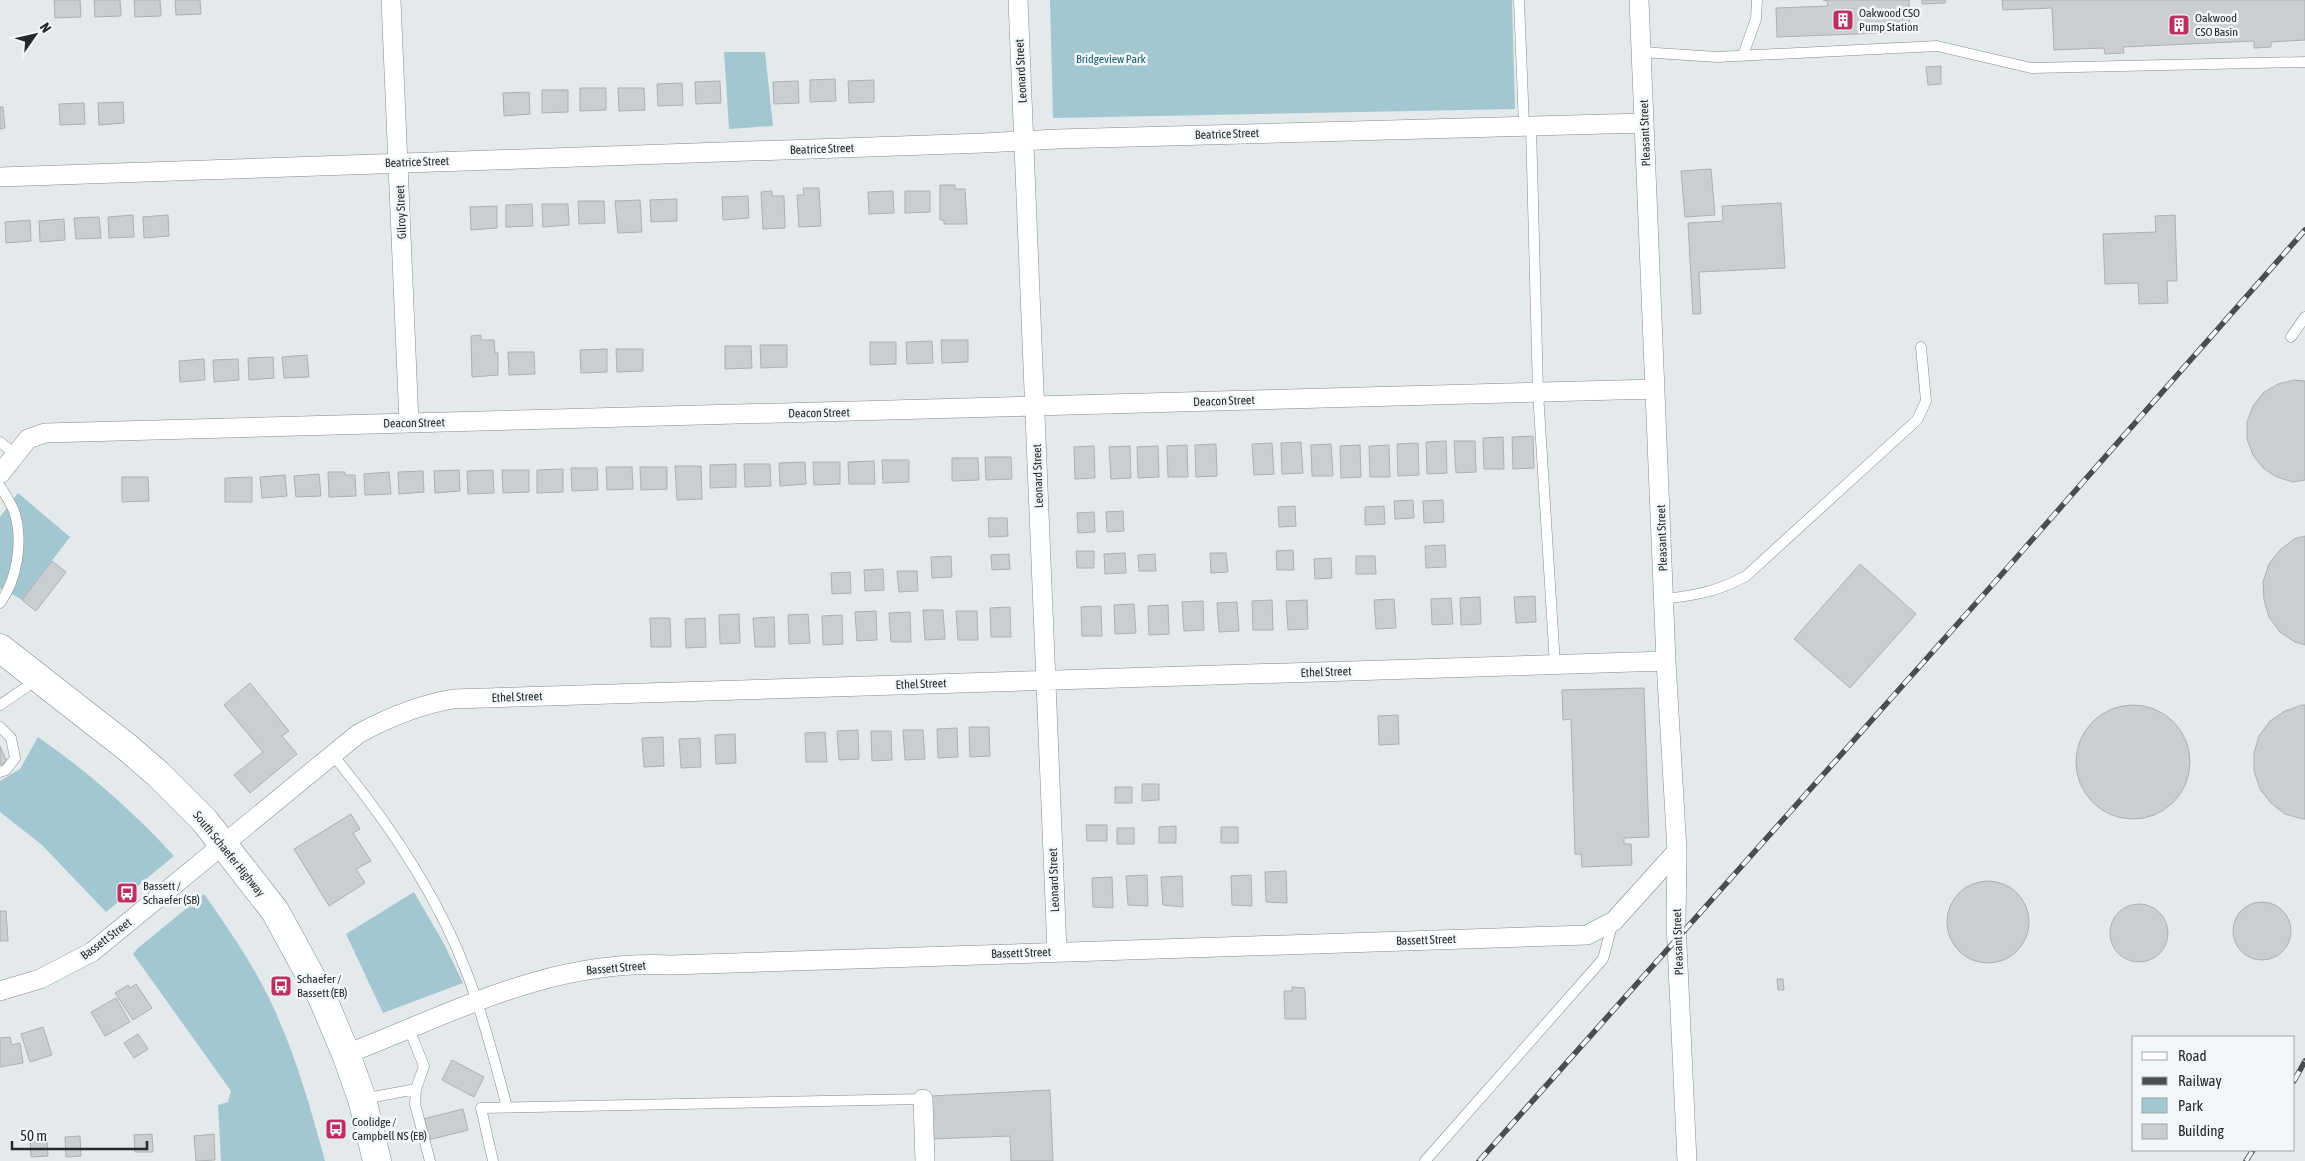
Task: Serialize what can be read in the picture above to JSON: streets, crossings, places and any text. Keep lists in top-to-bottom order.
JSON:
{
  "streets": {
    "main road": ["South Schaefer Highway"],
    "street": [
      "Leonard Street",
      "Pleasant Street",
      "Beatrice Street",
      "Gilroy Street",
      "Deacon Street",
      "Ethel Street",
      "Bassett Street"
    ]
  },
  "crossings": [
    ["Leonard Street", "Beatrice Street"],
    ["Leonard Street", "Deacon Street"],
    ["Leonard Street", "Ethel Street"],
    ["Leonard Street", "Bassett Street"],
    ["Pleasant Street", "Beatrice Street"],
    ["Pleasant Street", "Deacon Street"],
    ["Pleasant Street", "Ethel Street"],
    ["Pleasant Street", "Bassett Street"],
    ["Beatrice Street", "Gilroy Street"],
    ["Gilroy Street", "Deacon Street"],
    ["Ethel Street", "South Schaefer Highway"],
    ["Ethel Street", "Bassett Street"],
    ["South Schaefer Highway", "Bassett Street"]
  ],
  "parks": ["Bridgeview Park"],
  "places": {
    "building": ["Oakwood CSO Pump Station", "Oakwood CSO Basin"],
    "bus stop": ["Bassett / Schaefer (SB)", "Schaefer / Bassett (EB)", "Coolidge / Campbell NS (EB)"]
  },
  "legend": [
    "Road",
    "Railway",
    "Park",
    "Building"
  ],
  "scale_bar": "50 m",
  "north": "top right"
}
